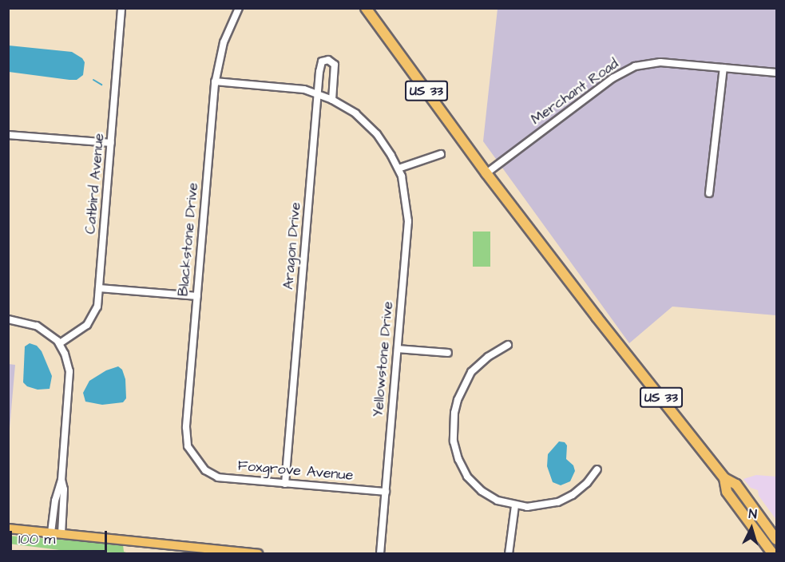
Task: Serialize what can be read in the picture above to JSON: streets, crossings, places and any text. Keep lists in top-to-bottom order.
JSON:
{
  "streets": {
    "highway": ["US 33"],
    "street": [
      "Merchant Road",
      "Catbird Avenue",
      "Blackstone Drive",
      "Aragon Drive",
      "Yellowstone Drive",
      "Foxgrove Avenue"
    ]
  },
  "crossings": [
    ["US 33", "Merchant Road"],
    ["Blackstone Drive", "Yellowstone Drive"],
    ["Blackstone Drive", "Foxgrove Avenue"],
    ["Aragon Drive", "Yellowstone Drive"],
    ["Aragon Drive", "Foxgrove Avenue"],
    ["Yellowstone Drive", "Foxgrove Avenue"]
  ],
  "scale_bar": "100 m",
  "north": "top"
}
